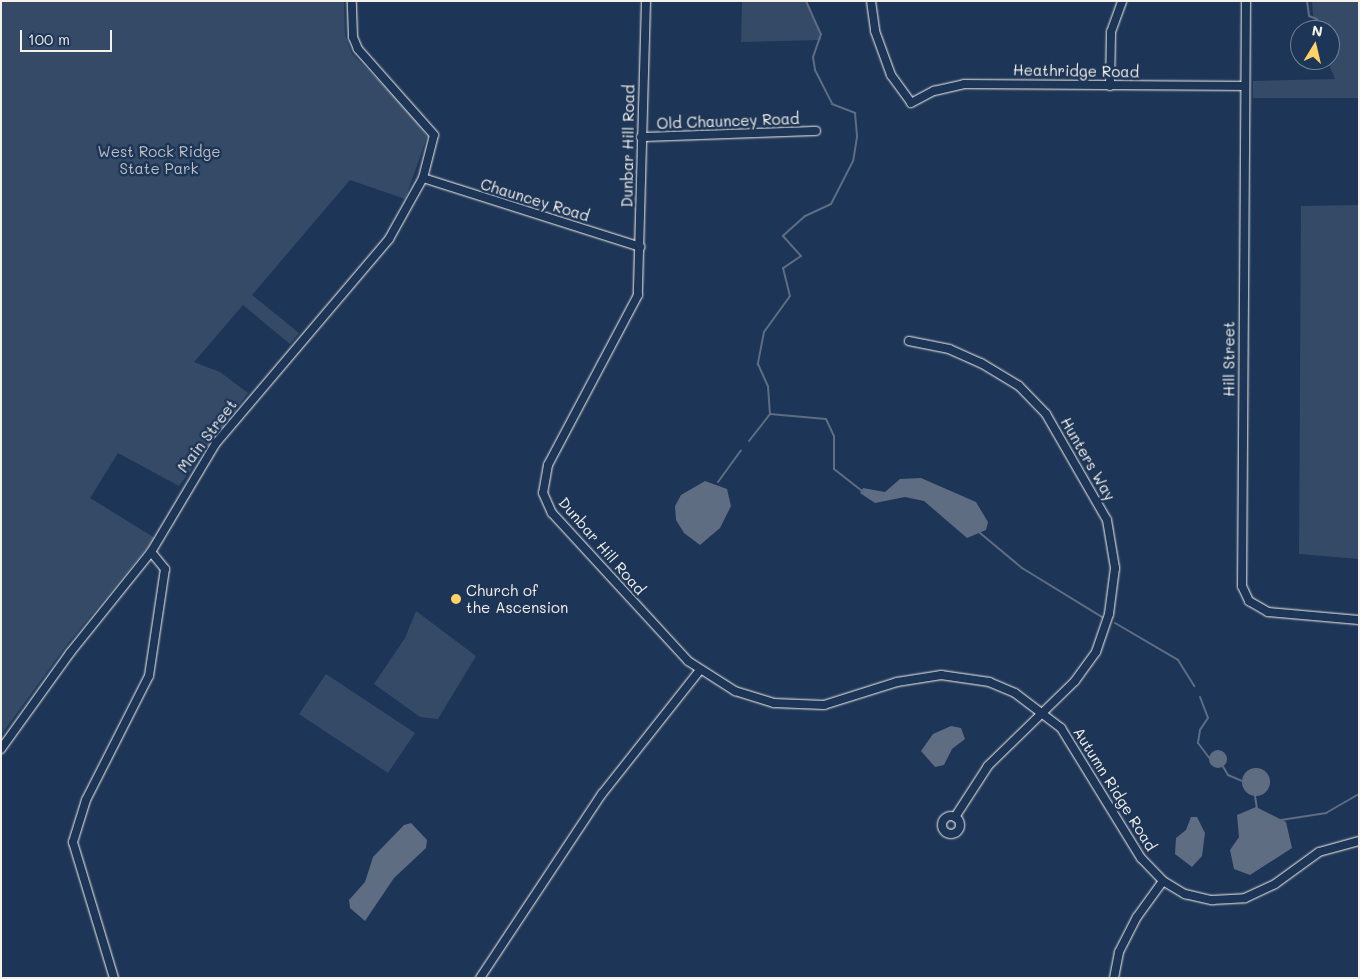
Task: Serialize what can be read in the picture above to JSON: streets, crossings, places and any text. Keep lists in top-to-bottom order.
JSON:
{
  "streets": {
    "street": [
      "Heathridge Road",
      "Old Chauncey Road",
      "Dunbar Hill Road",
      "Chauncey Road",
      "Hill Street",
      "Main Street",
      "Hunters Way",
      "Autumn Ridge Road"
    ]
  },
  "crossings": [
    ["Heathridge Road", "Hill Street"],
    ["Old Chauncey Road", "Dunbar Hill Road"],
    ["Dunbar Hill Road", "Chauncey Road"],
    ["Dunbar Hill Road", "Autumn Ridge Road"],
    ["Chauncey Road", "Main Street"],
    ["Hunters Way", "Autumn Ridge Road"]
  ],
  "parks": ["West Rock Ridge State Park"],
  "places": ["Church of the Ascension"],
  "scale_bar": "100 m",
  "north": "top"
}
